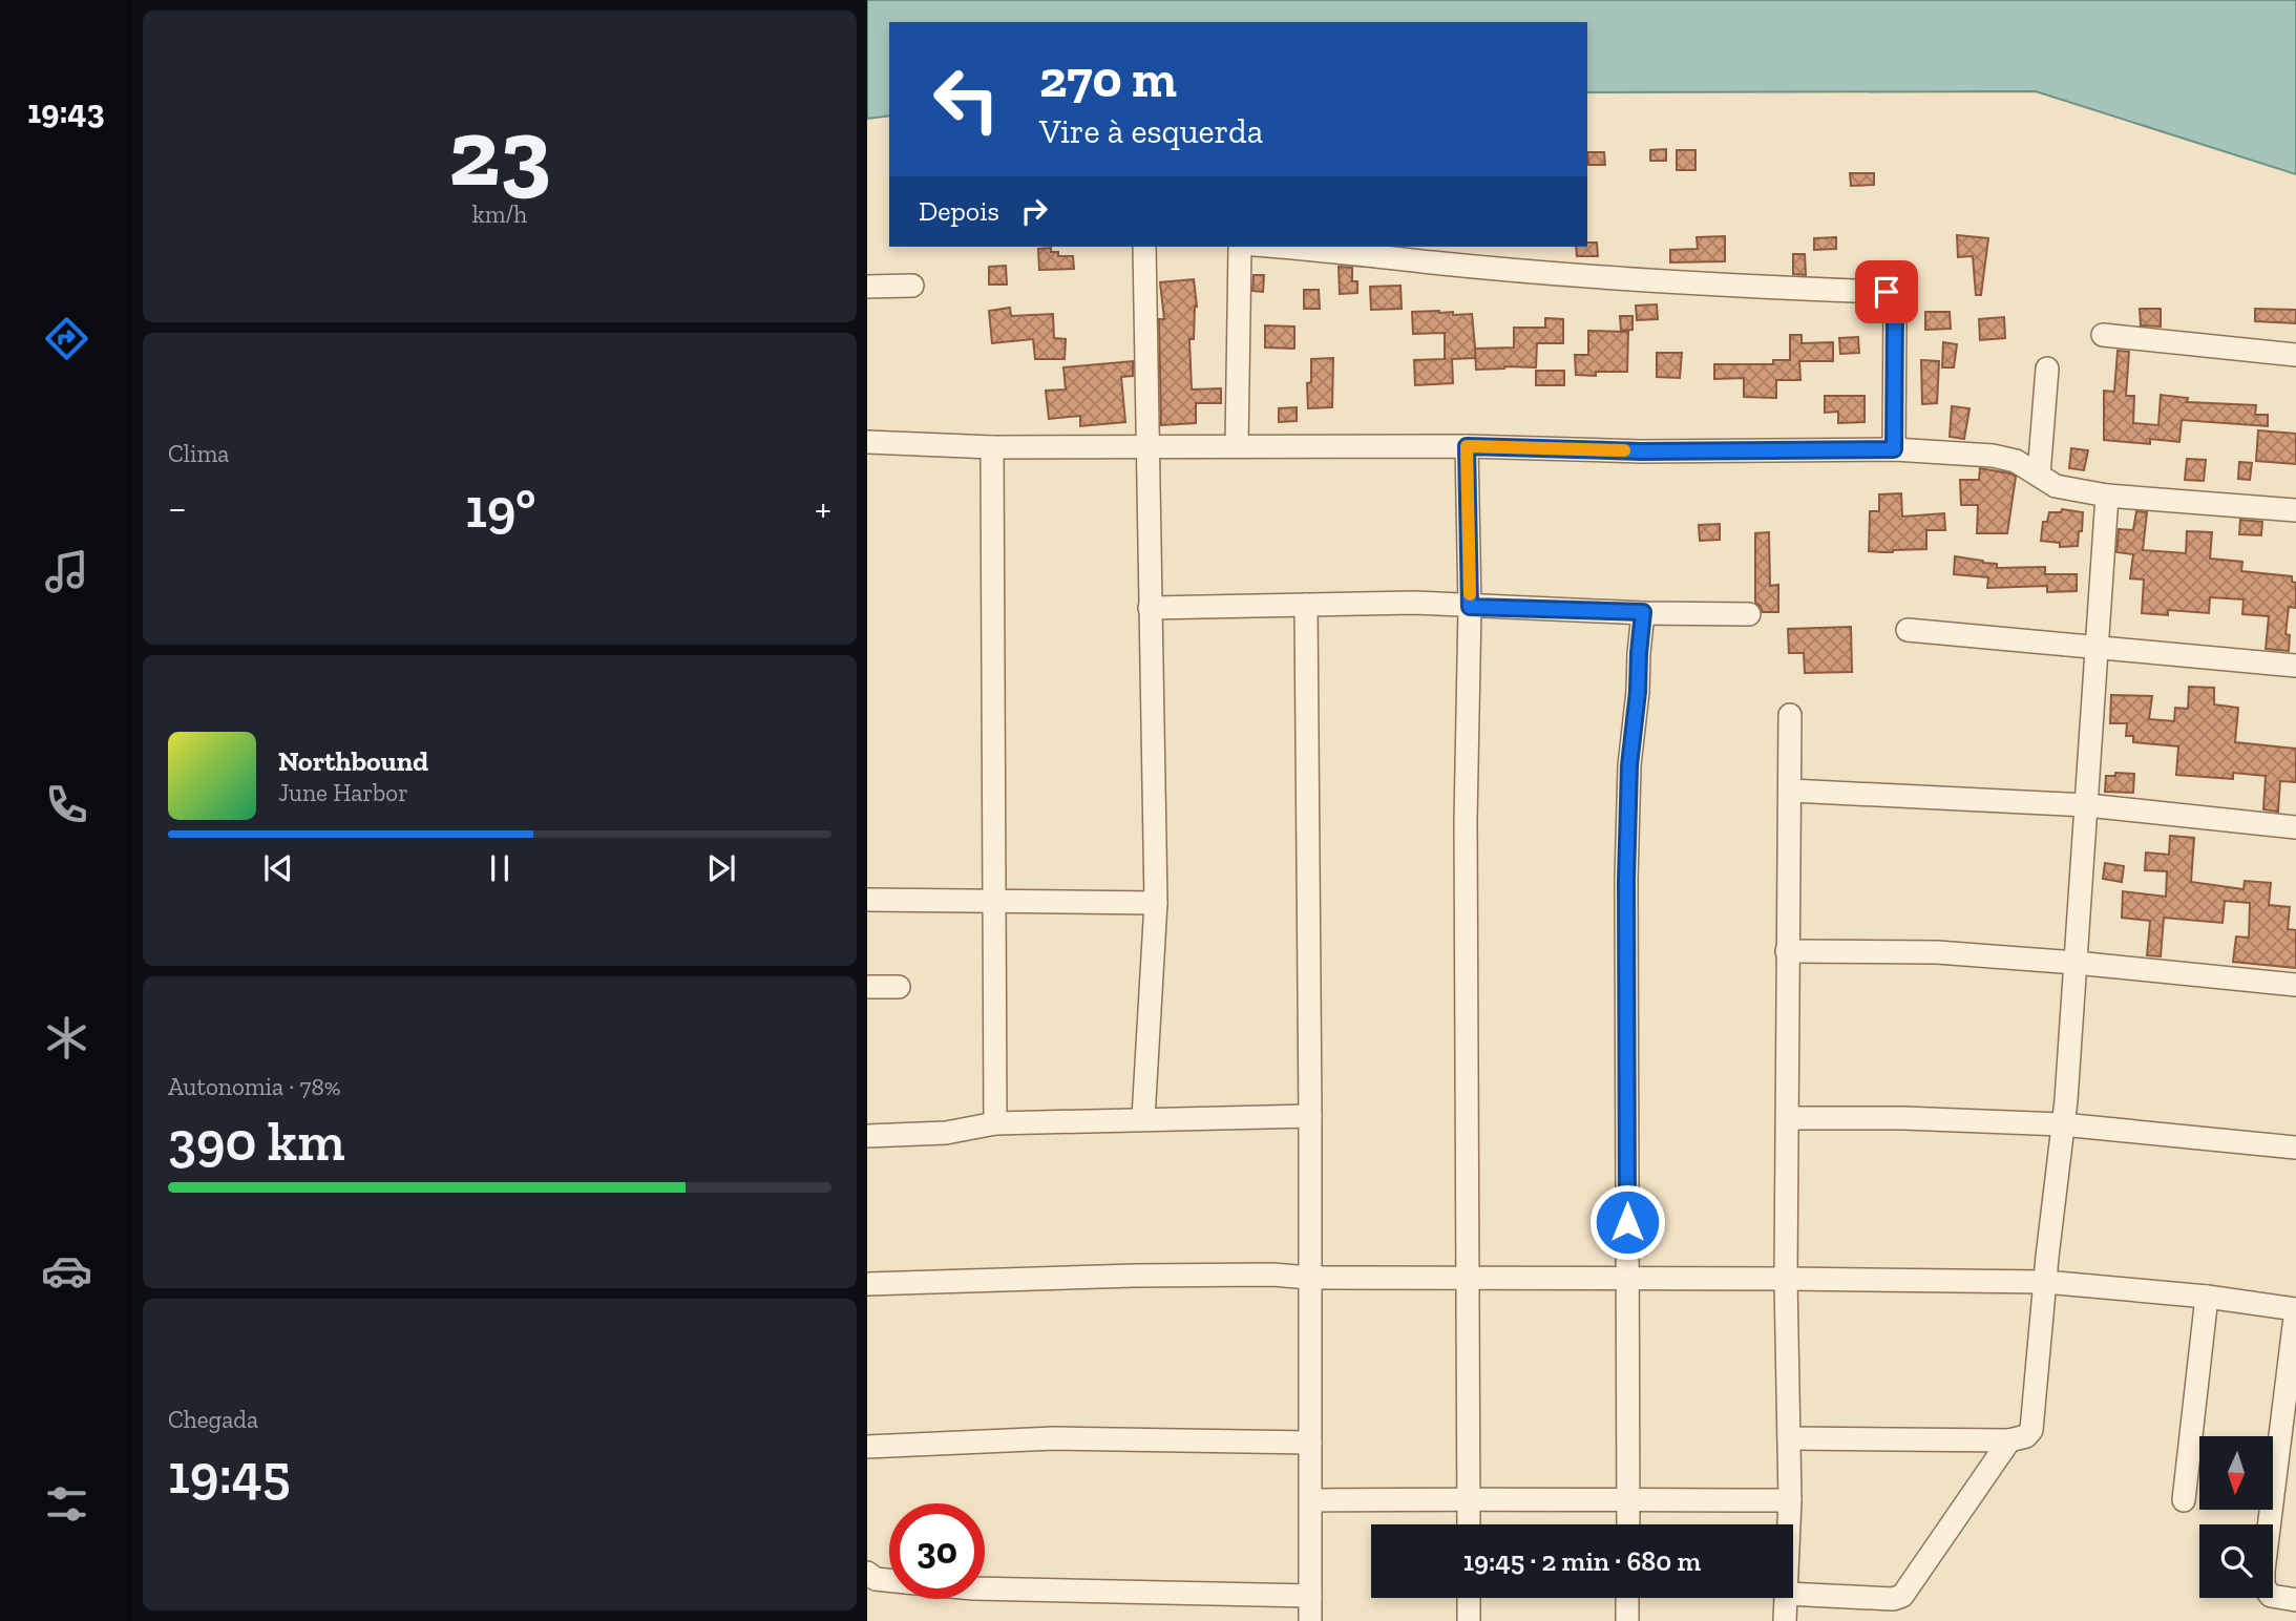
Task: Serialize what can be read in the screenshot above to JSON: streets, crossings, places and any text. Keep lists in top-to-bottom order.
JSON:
{
  "north": "bottom",
  "page": {
    "tabs": "19:43",
    "tile": [
      ["23", "km/h"],
      "Clima",
      ["Autonomia · 78%", "390 km"],
      ["Chegada", "19:45"]
    ],
    "turn": ["270 m", "Vire à esquerda"],
    "then": "Depois",
    "heat": ["−", "19°", "+"],
    "song": ["Northbound", "June Harbor"],
    "limit": "30",
    "trip": "19:45 · 2 min · 680 m"
  }
}
